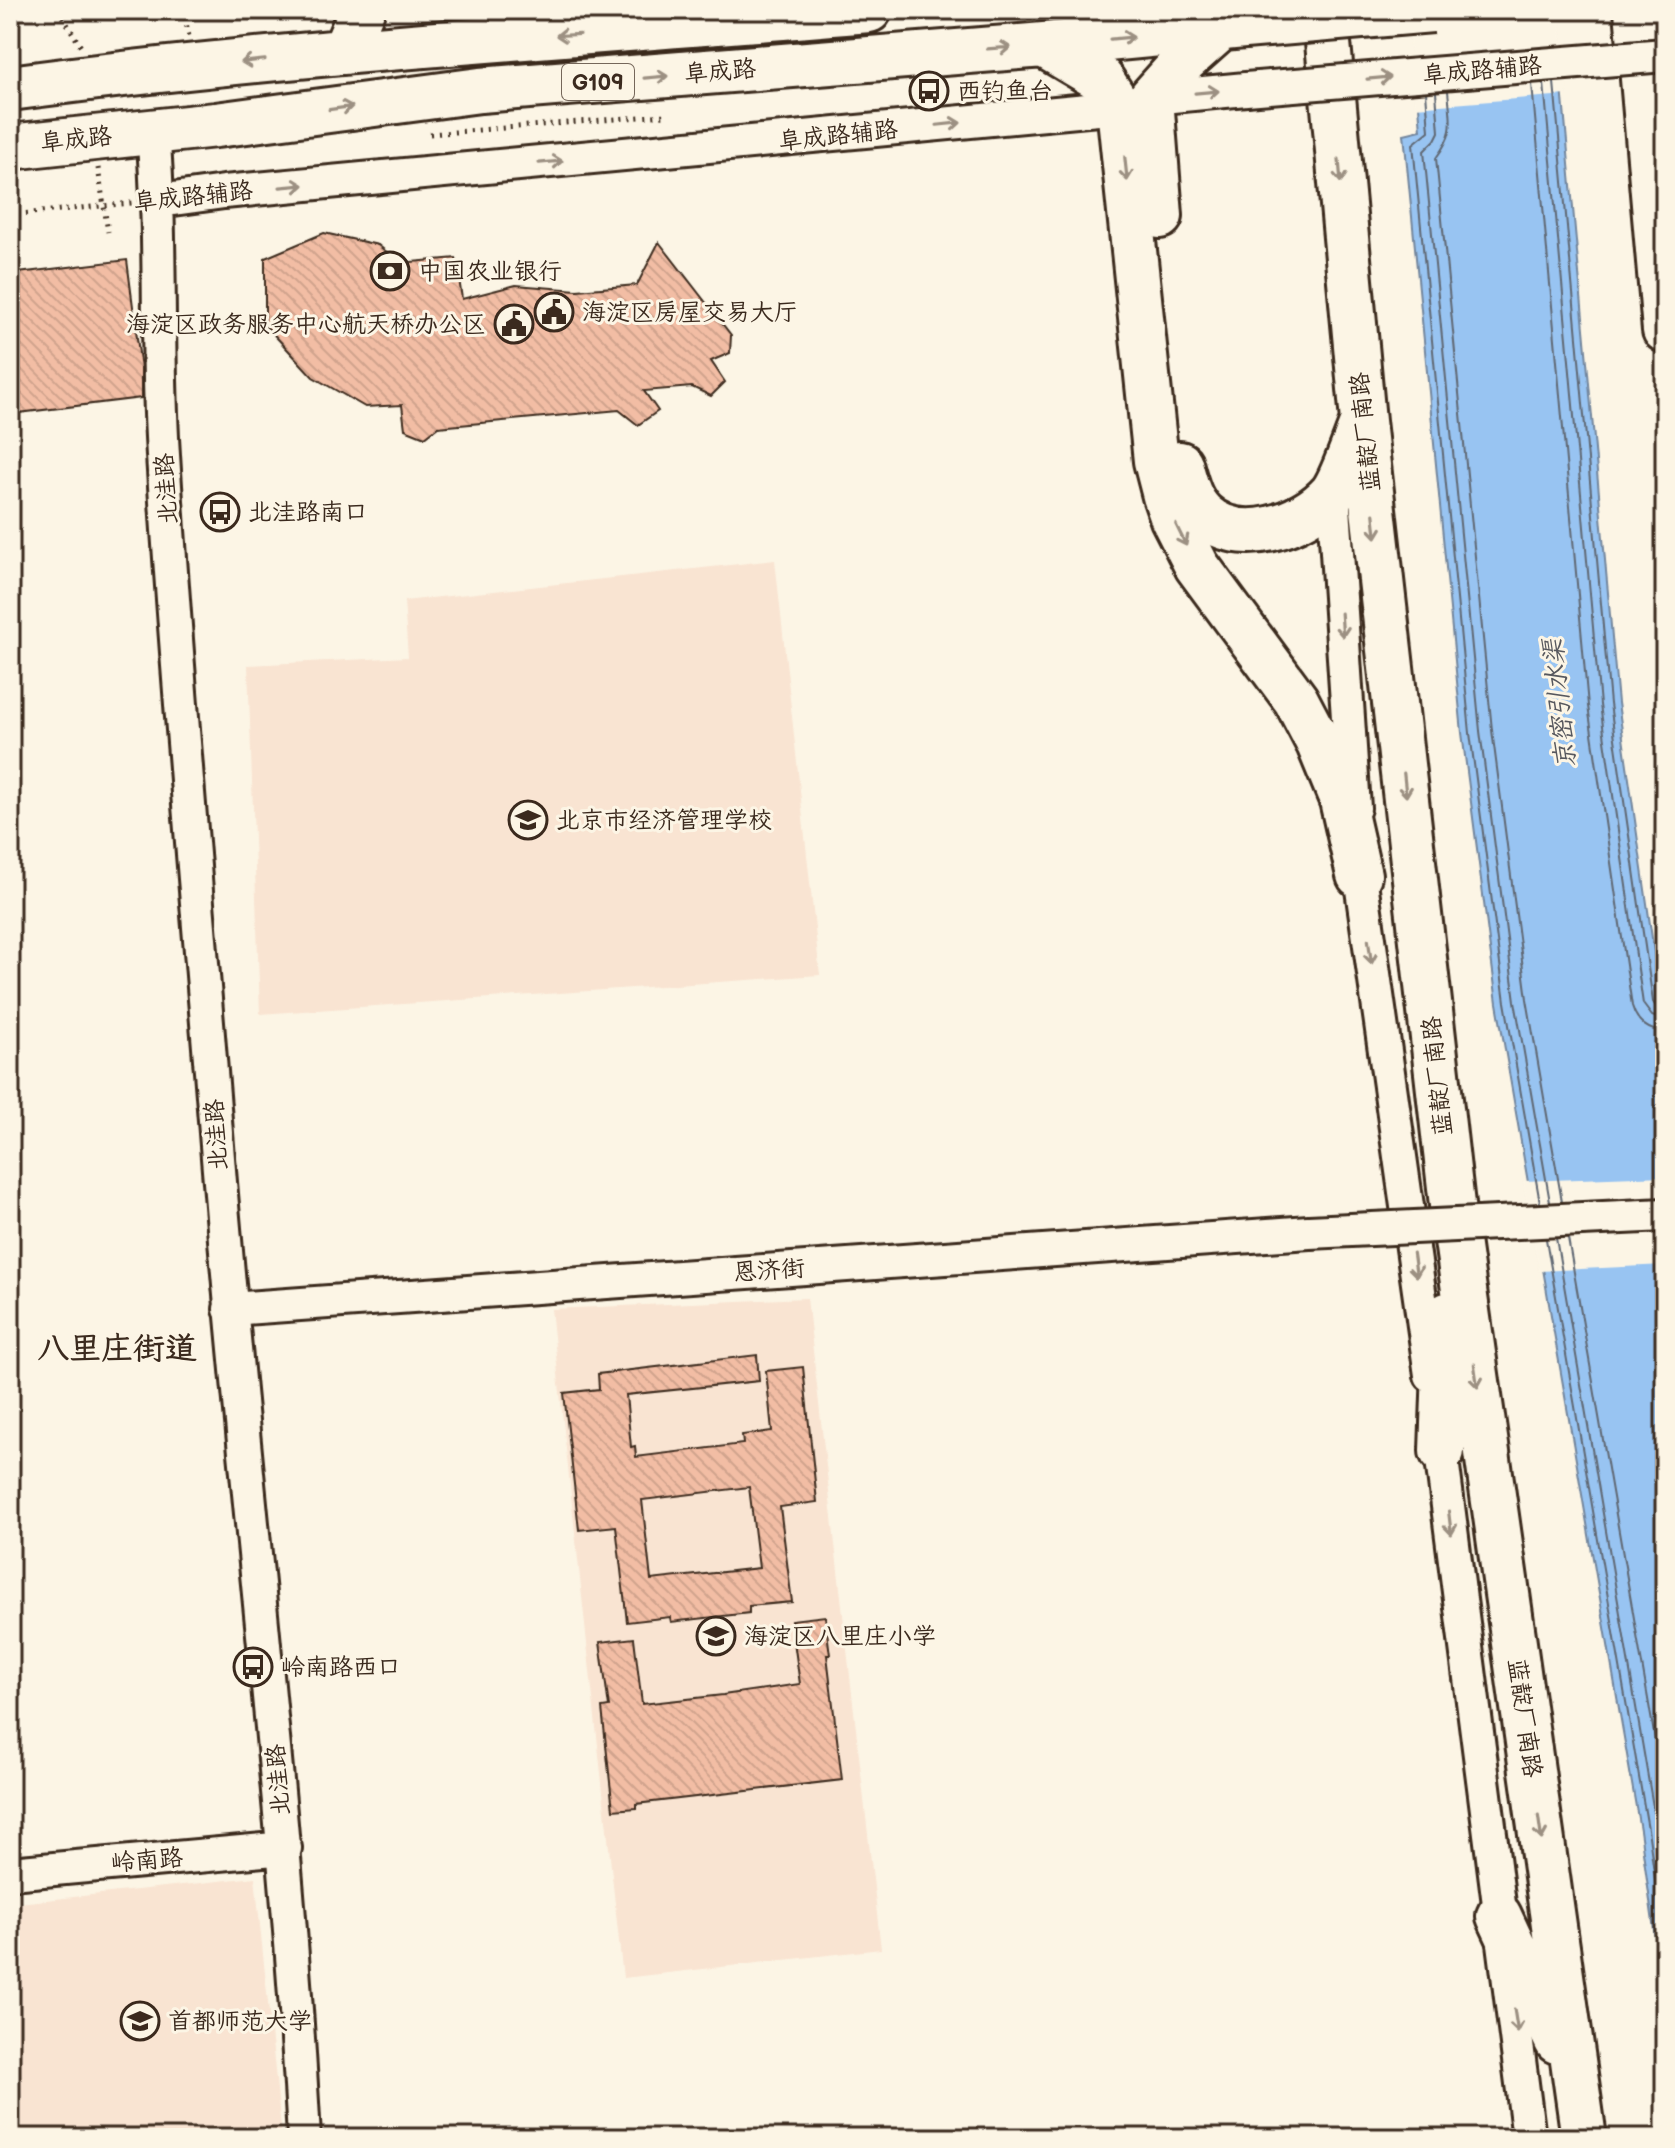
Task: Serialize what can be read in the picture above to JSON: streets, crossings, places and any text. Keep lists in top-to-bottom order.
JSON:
{
  "streets": {
    "highway": ["阜成路", "G109", "蓝靛厂南路"],
    "street": [
      "阜成路辅路",
      "北洼路",
      "恩济街",
      "岭南路"
    ]
  },
  "crossings": [
    ["阜成路辅路", "北洼路"],
    ["阜成路", "北洼路"],
    ["北洼路", "恩济街"],
    ["北洼路", "岭南路"]
  ],
  "one_way": ["阜成路辅路"],
  "districts": ["八里庄街道"],
  "water": ["京密引水渠"],
  "places": {
    "bus stop": ["西钓鱼台", "北洼路南口", "岭南路西口"],
    "bank": ["中国农业银行"],
    "public building": ["海淀区房屋交易大厅", "海淀区政务服务中心航天桥办公区"],
    "school or university": ["北京市经济管理学校", "海淀区八里庄小学", "首都师范大学"]
  }
}
